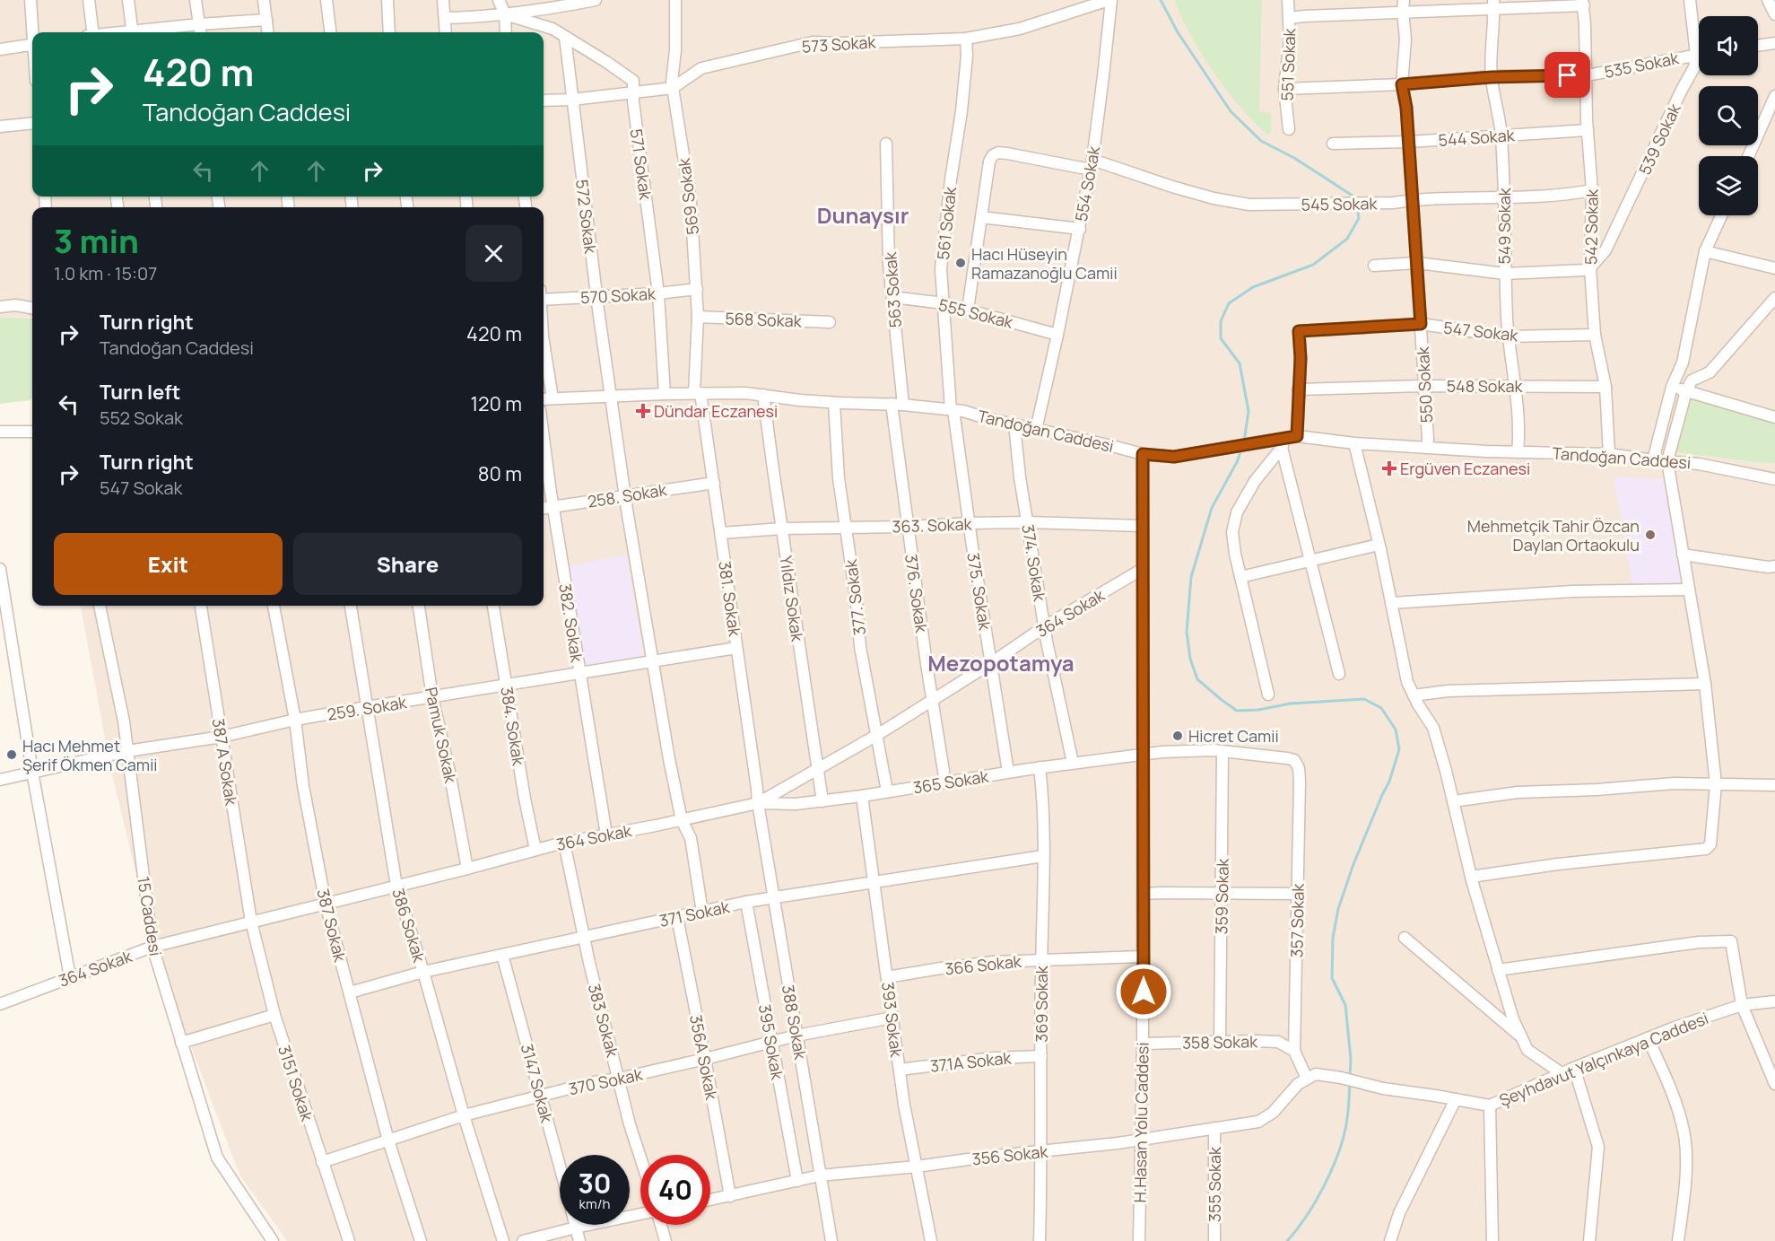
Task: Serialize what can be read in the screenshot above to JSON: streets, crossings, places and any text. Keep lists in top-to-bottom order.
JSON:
{
  "streets": {
    "street": [
      "573 Sokak",
      "551 Sokak",
      "535 Sokak",
      "544 Sokak",
      "539 Sokak",
      "571 Sokak",
      "554 Sokak",
      "569 Sokak",
      "545 Sokak",
      "572 Sokak",
      "561 Sokak",
      "549 Sokak",
      "542 Sokak",
      "563 Sokak",
      "570 Sokak",
      "555 Sokak",
      "568 Sokak",
      "547 Sokak",
      "550 Sokak",
      "548 Sokak",
      "Tandoğan Caddesi",
      "258. Sokak",
      "363. Sokak",
      "374. Sokak",
      "375. Sokak",
      "376. Sokak",
      "377. Sokak",
      "381. Sokak",
      "Yıldız Sokak",
      "364 Sokak",
      "382. Sokak",
      "259. Sokak",
      "384. Sokak",
      "Pamuk Sokak",
      "387 A Sokak",
      "365 Sokak",
      "359 Sokak",
      "371 Sokak",
      "15 Caddesi",
      "357 Sokak",
      "387 Sokak",
      "386 Sokak",
      "366 Sokak",
      "369 Sokak",
      "393 Sokak",
      "383 Sokak",
      "388 Sokak",
      "395 Sokak",
      "358 Sokak",
      "356A Sokak",
      "Şeyhdavut Yalçınkaya Caddesi",
      "371A Sokak",
      "370 Sokak",
      "3151 Sokak",
      "3147 Sokak",
      "H.Hasan Yolu Caddesi",
      "356 Sokak",
      "355 Sokak"
    ]
  },
  "crossings": [
    ["573 Sokak", "571 Sokak"],
    ["573 Sokak", "554 Sokak"],
    ["573 Sokak", "569 Sokak"],
    ["573 Sokak", "572 Sokak"],
    ["573 Sokak", "561 Sokak"],
    ["551 Sokak", "535 Sokak"],
    ["535 Sokak", "539 Sokak"],
    ["535 Sokak", "549 Sokak"],
    ["535 Sokak", "542 Sokak"],
    ["535 Sokak", "550 Sokak"],
    ["544 Sokak", "549 Sokak"],
    ["544 Sokak", "542 Sokak"],
    ["544 Sokak", "550 Sokak"],
    ["539 Sokak", "542 Sokak"],
    ["571 Sokak", "572 Sokak"],
    ["571 Sokak", "570 Sokak"],
    ["571 Sokak", "Tandoğan Caddesi"],
    ["554 Sokak", "545 Sokak"],
    ["554 Sokak", "555 Sokak"],
    ["554 Sokak", "Tandoğan Caddesi"],
    ["569 Sokak", "570 Sokak"],
    ["569 Sokak", "568 Sokak"],
    ["569 Sokak", "Tandoğan Caddesi"],
    ["569 Sokak", "381. Sokak"],
    ["545 Sokak", "549 Sokak"],
    ["545 Sokak", "542 Sokak"],
    ["545 Sokak", "550 Sokak"],
    ["572 Sokak", "570 Sokak"],
    ["572 Sokak", "Tandoğan Caddesi"],
    ["572 Sokak", "258. Sokak"],
    ["572 Sokak", "364 Sokak"],
    ["572 Sokak", "259. Sokak"],
    ["572 Sokak", "371 Sokak"],
    ["561 Sokak", "555 Sokak"],
    ["561 Sokak", "Tandoğan Caddesi"],
    ["561 Sokak", "375. Sokak"],
    ["549 Sokak", "547 Sokak"],
    ["549 Sokak", "548 Sokak"],
    ["549 Sokak", "Tandoğan Caddesi"],
    ["542 Sokak", "547 Sokak"],
    ["542 Sokak", "548 Sokak"],
    ["542 Sokak", "Tandoğan Caddesi"],
    ["563 Sokak", "555 Sokak"],
    ["563 Sokak", "Tandoğan Caddesi"],
    ["563 Sokak", "376. Sokak"],
    ["547 Sokak", "550 Sokak"],
    ["547 Sokak", "548 Sokak"],
    ["550 Sokak", "548 Sokak"],
    ["550 Sokak", "Tandoğan Caddesi"],
    ["Tandoğan Caddesi", "374. Sokak"],
    ["Tandoğan Caddesi", "375. Sokak"],
    ["Tandoğan Caddesi", "376. Sokak"],
    ["Tandoğan Caddesi", "377. Sokak"],
    ["Tandoğan Caddesi", "381. Sokak"],
    ["Tandoğan Caddesi", "Yıldız Sokak"],
    ["Tandoğan Caddesi", "H.Hasan Yolu Caddesi"],
    ["258. Sokak", "381. Sokak"],
    ["258. Sokak", "382. Sokak"],
    ["363. Sokak", "374. Sokak"],
    ["363. Sokak", "375. Sokak"],
    ["363. Sokak", "376. Sokak"],
    ["363. Sokak", "377. Sokak"],
    ["363. Sokak", "381. Sokak"],
    ["363. Sokak", "Yıldız Sokak"],
    ["363. Sokak", "H.Hasan Yolu Caddesi"],
    ["374. Sokak", "364 Sokak"],
    ["374. Sokak", "365 Sokak"],
    ["375. Sokak", "364 Sokak"],
    ["375. Sokak", "365 Sokak"],
    ["376. Sokak", "364 Sokak"],
    ["376. Sokak", "365 Sokak"],
    ["377. Sokak", "364 Sokak"],
    ["377. Sokak", "365 Sokak"],
    ["381. Sokak", "364 Sokak"],
    ["381. Sokak", "259. Sokak"],
    ["381. Sokak", "365 Sokak"],
    ["381. Sokak", "388 Sokak"],
    ["Yıldız Sokak", "364 Sokak"],
    ["Yıldız Sokak", "365 Sokak"],
    ["364 Sokak", "382. Sokak"],
    ["364 Sokak", "384. Sokak"],
    ["364 Sokak", "Pamuk Sokak"],
    ["364 Sokak", "387 A Sokak"],
    ["364 Sokak", "365 Sokak"],
    ["364 Sokak", "15 Caddesi"],
    ["364 Sokak", "387 Sokak"],
    ["364 Sokak", "386 Sokak"],
    ["364 Sokak", "383 Sokak"],
    ["364 Sokak", "388 Sokak"],
    ["364 Sokak", "3151 Sokak"],
    ["364 Sokak", "H.Hasan Yolu Caddesi"],
    ["382. Sokak", "259. Sokak"],
    ["259. Sokak", "384. Sokak"],
    ["259. Sokak", "Pamuk Sokak"],
    ["259. Sokak", "387 A Sokak"],
    ["259. Sokak", "15 Caddesi"],
    ["259. Sokak", "387 Sokak"],
    ["259. Sokak", "386 Sokak"],
    ["387 A Sokak", "3151 Sokak"],
    ["365 Sokak", "359 Sokak"],
    ["365 Sokak", "357 Sokak"],
    ["365 Sokak", "369 Sokak"],
    ["365 Sokak", "393 Sokak"],
    ["365 Sokak", "388 Sokak"],
    ["365 Sokak", "H.Hasan Yolu Caddesi"],
    ["359 Sokak", "358 Sokak"],
    ["371 Sokak", "387 Sokak"],
    ["371 Sokak", "386 Sokak"],
    ["371 Sokak", "369 Sokak"],
    ["371 Sokak", "393 Sokak"],
    ["371 Sokak", "383 Sokak"],
    ["371 Sokak", "388 Sokak"],
    ["371 Sokak", "395 Sokak"],
    ["371 Sokak", "356A Sokak"],
    ["371 Sokak", "3147 Sokak"],
    ["357 Sokak", "358 Sokak"],
    ["357 Sokak", "Şeyhdavut Yalçınkaya Caddesi"],
    ["357 Sokak", "356 Sokak"],
    ["387 Sokak", "370 Sokak"],
    ["386 Sokak", "370 Sokak"],
    ["366 Sokak", "369 Sokak"],
    ["366 Sokak", "393 Sokak"],
    ["366 Sokak", "H.Hasan Yolu Caddesi"],
    ["369 Sokak", "371A Sokak"],
    ["369 Sokak", "356 Sokak"],
    ["393 Sokak", "371A Sokak"],
    ["393 Sokak", "370 Sokak"],
    ["393 Sokak", "356 Sokak"],
    ["383 Sokak", "370 Sokak"],
    ["388 Sokak", "370 Sokak"],
    ["388 Sokak", "356 Sokak"],
    ["395 Sokak", "370 Sokak"],
    ["395 Sokak", "356 Sokak"],
    ["358 Sokak", "H.Hasan Yolu Caddesi"],
    ["356A Sokak", "370 Sokak"],
    ["356A Sokak", "356 Sokak"],
    ["Şeyhdavut Yalçınkaya Caddesi", "356 Sokak"],
    ["370 Sokak", "3151 Sokak"],
    ["370 Sokak", "3147 Sokak"],
    ["H.Hasan Yolu Caddesi", "356 Sokak"],
    ["356 Sokak", "355 Sokak"]
  ],
  "districts": ["Dunaysır", "Mezopotamya"],
  "places": {
    "other": [
      "Hacı Hüseyin Ramazanoğlu Camii",
      "Mehmetçik Tahir Özcan Daylan Ortaokulu",
      "Hicret Camii",
      "Hacı Mehmet Şerif Ökmen Camii"
    ],
    "health": ["Dündar Eczanesi", "Ergüven Eczanesi"]
  },
  "page": {
    "turn": ["420 m", "Tandoğan Caddesi"],
    "heading": ["3 min", "1.0 km · 15:07"],
    "list": [
      {
        "name": "Turn right",
        "note": "Tandoğan Caddesi",
        "value": "420 m"
      },
      {
        "name": "Turn left",
        "note": "552 Sokak",
        "value": "120 m"
      },
      {
        "name": "Turn right",
        "note": "547 Sokak",
        "value": "80 m"
      }
    ],
    "buttons": ["Exit", "Share"],
    "speed": "30 km/h",
    "limit": "40"
  }
}
